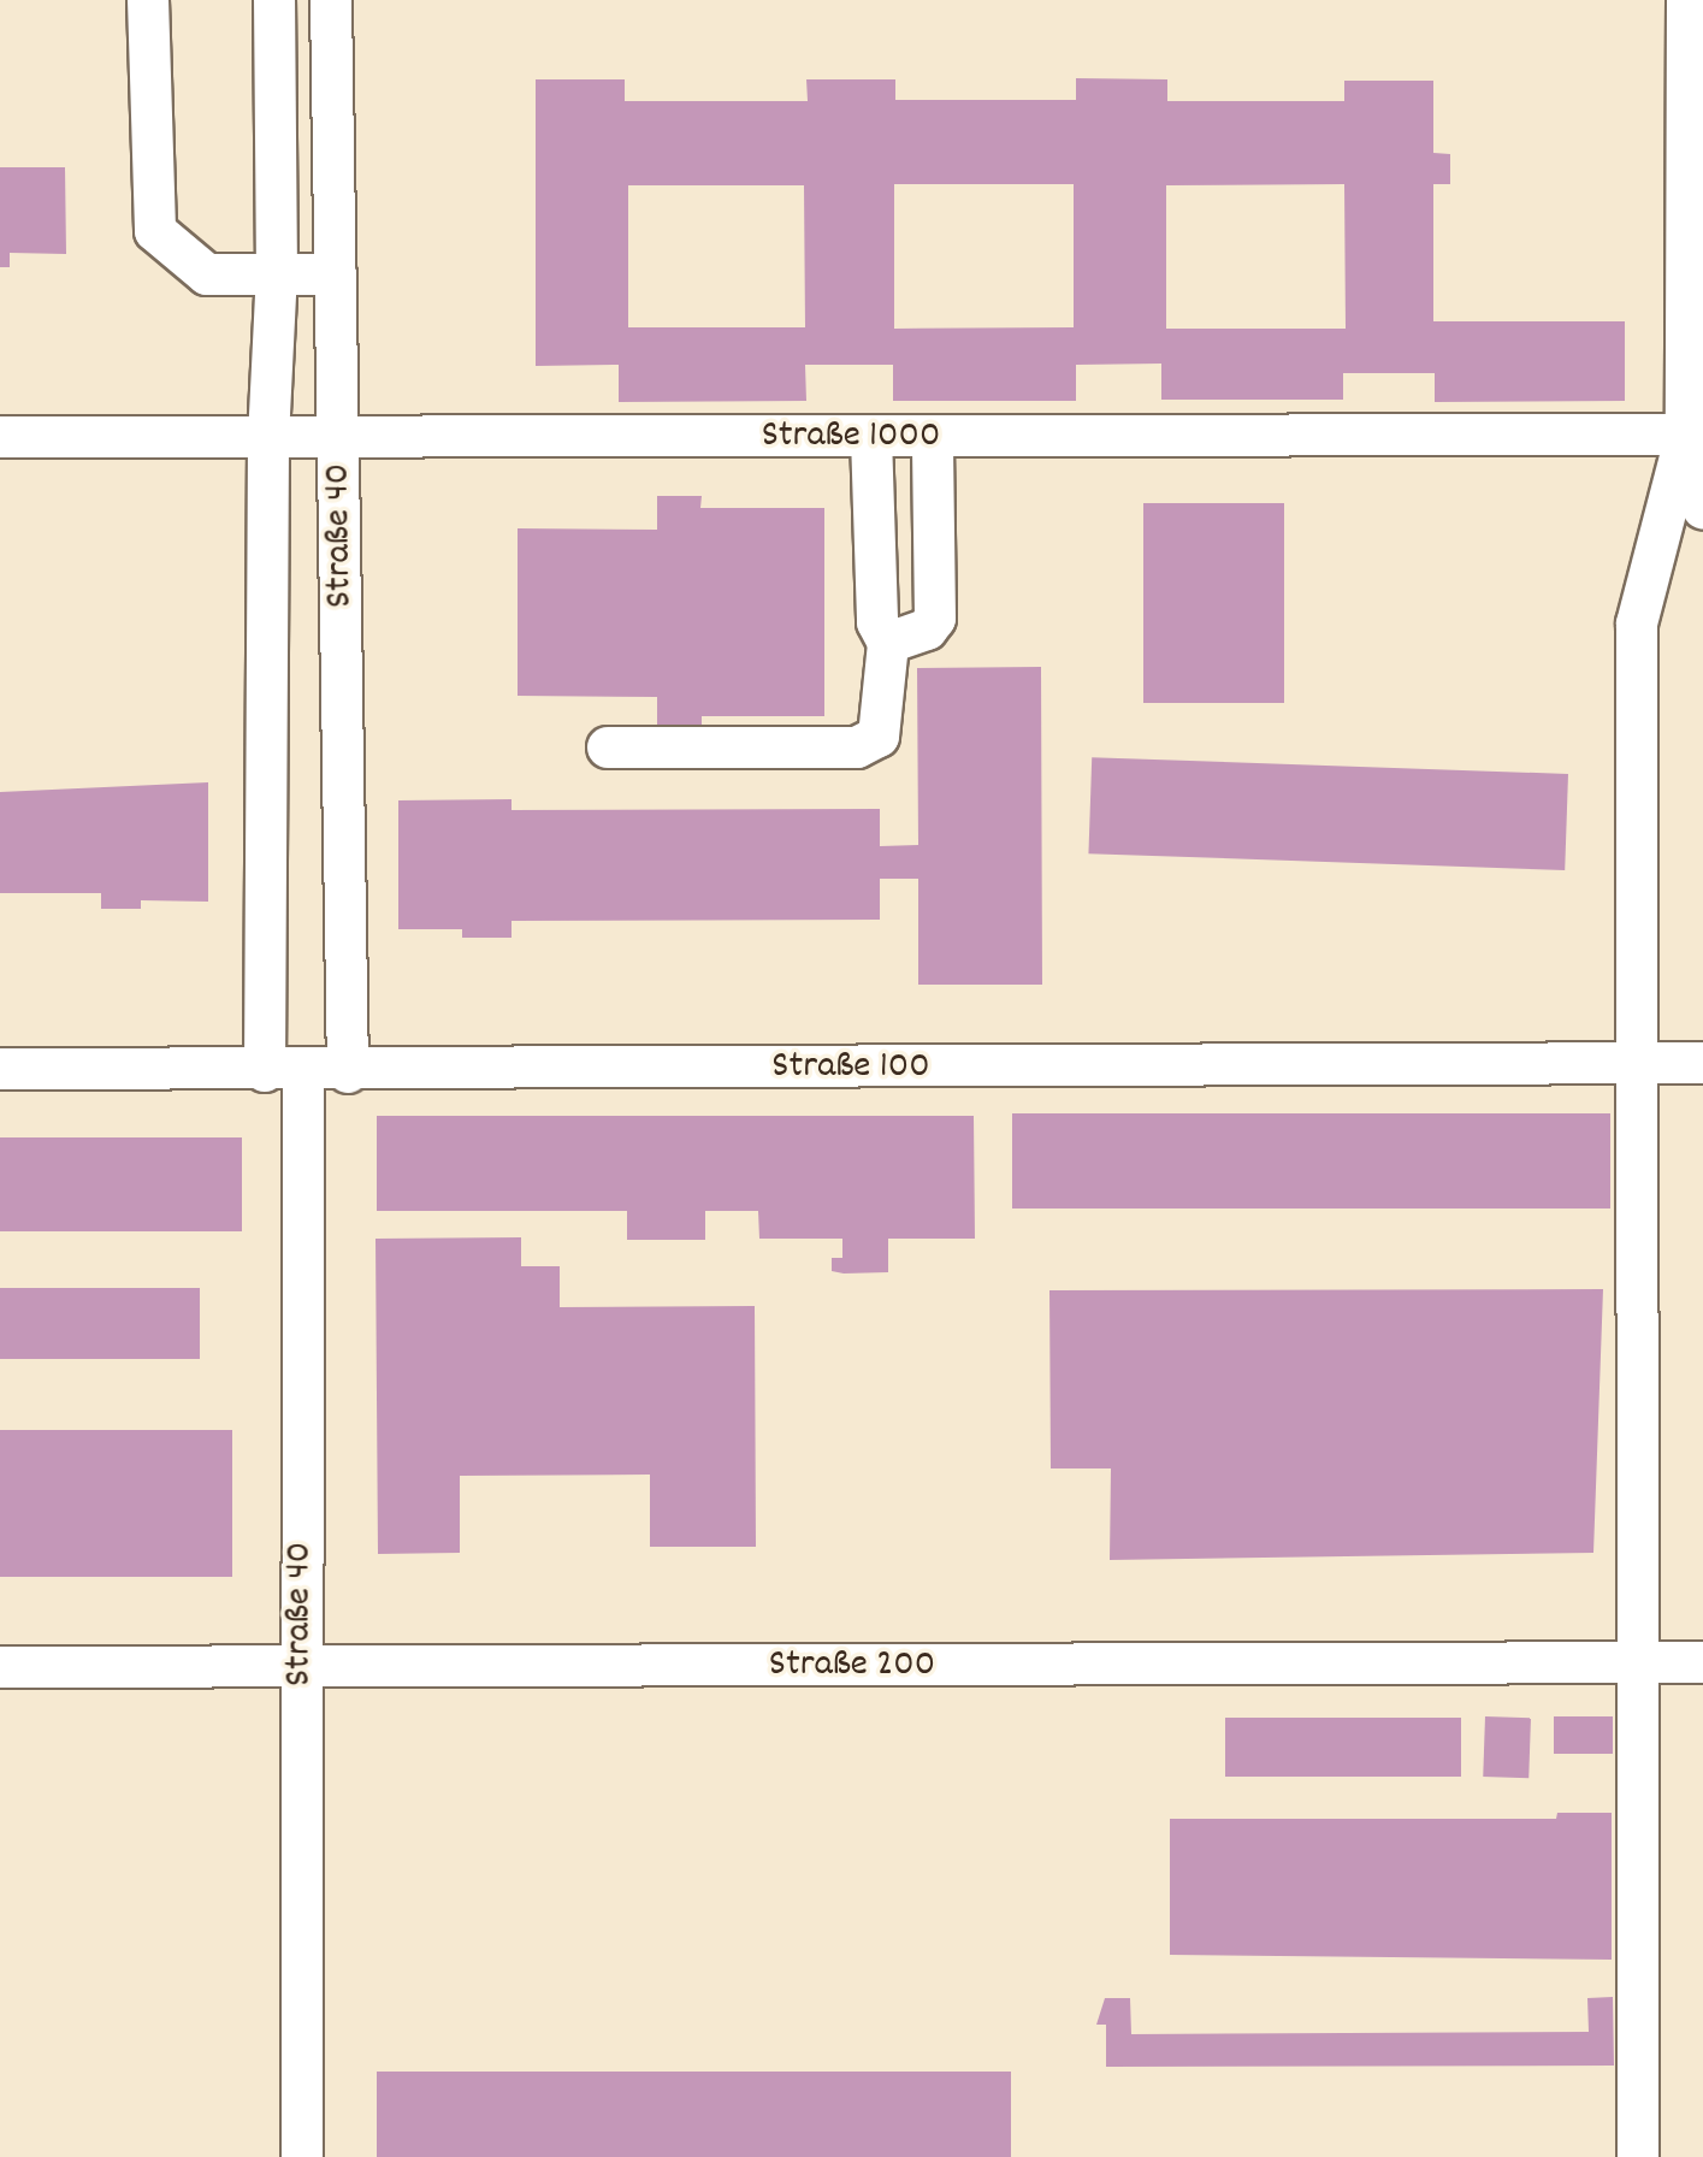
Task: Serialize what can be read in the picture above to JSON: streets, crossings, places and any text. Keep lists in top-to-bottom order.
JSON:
{
  "streets": {
    "street": [
      "Straße 1000",
      "Straße 40",
      "Straße 100",
      "Straße 200"
    ]
  },
  "crossings": [
    ["Straße 1000", "Straße 40"],
    ["Straße 40", "Straße 100"],
    ["Straße 40", "Straße 200"]
  ]
}
